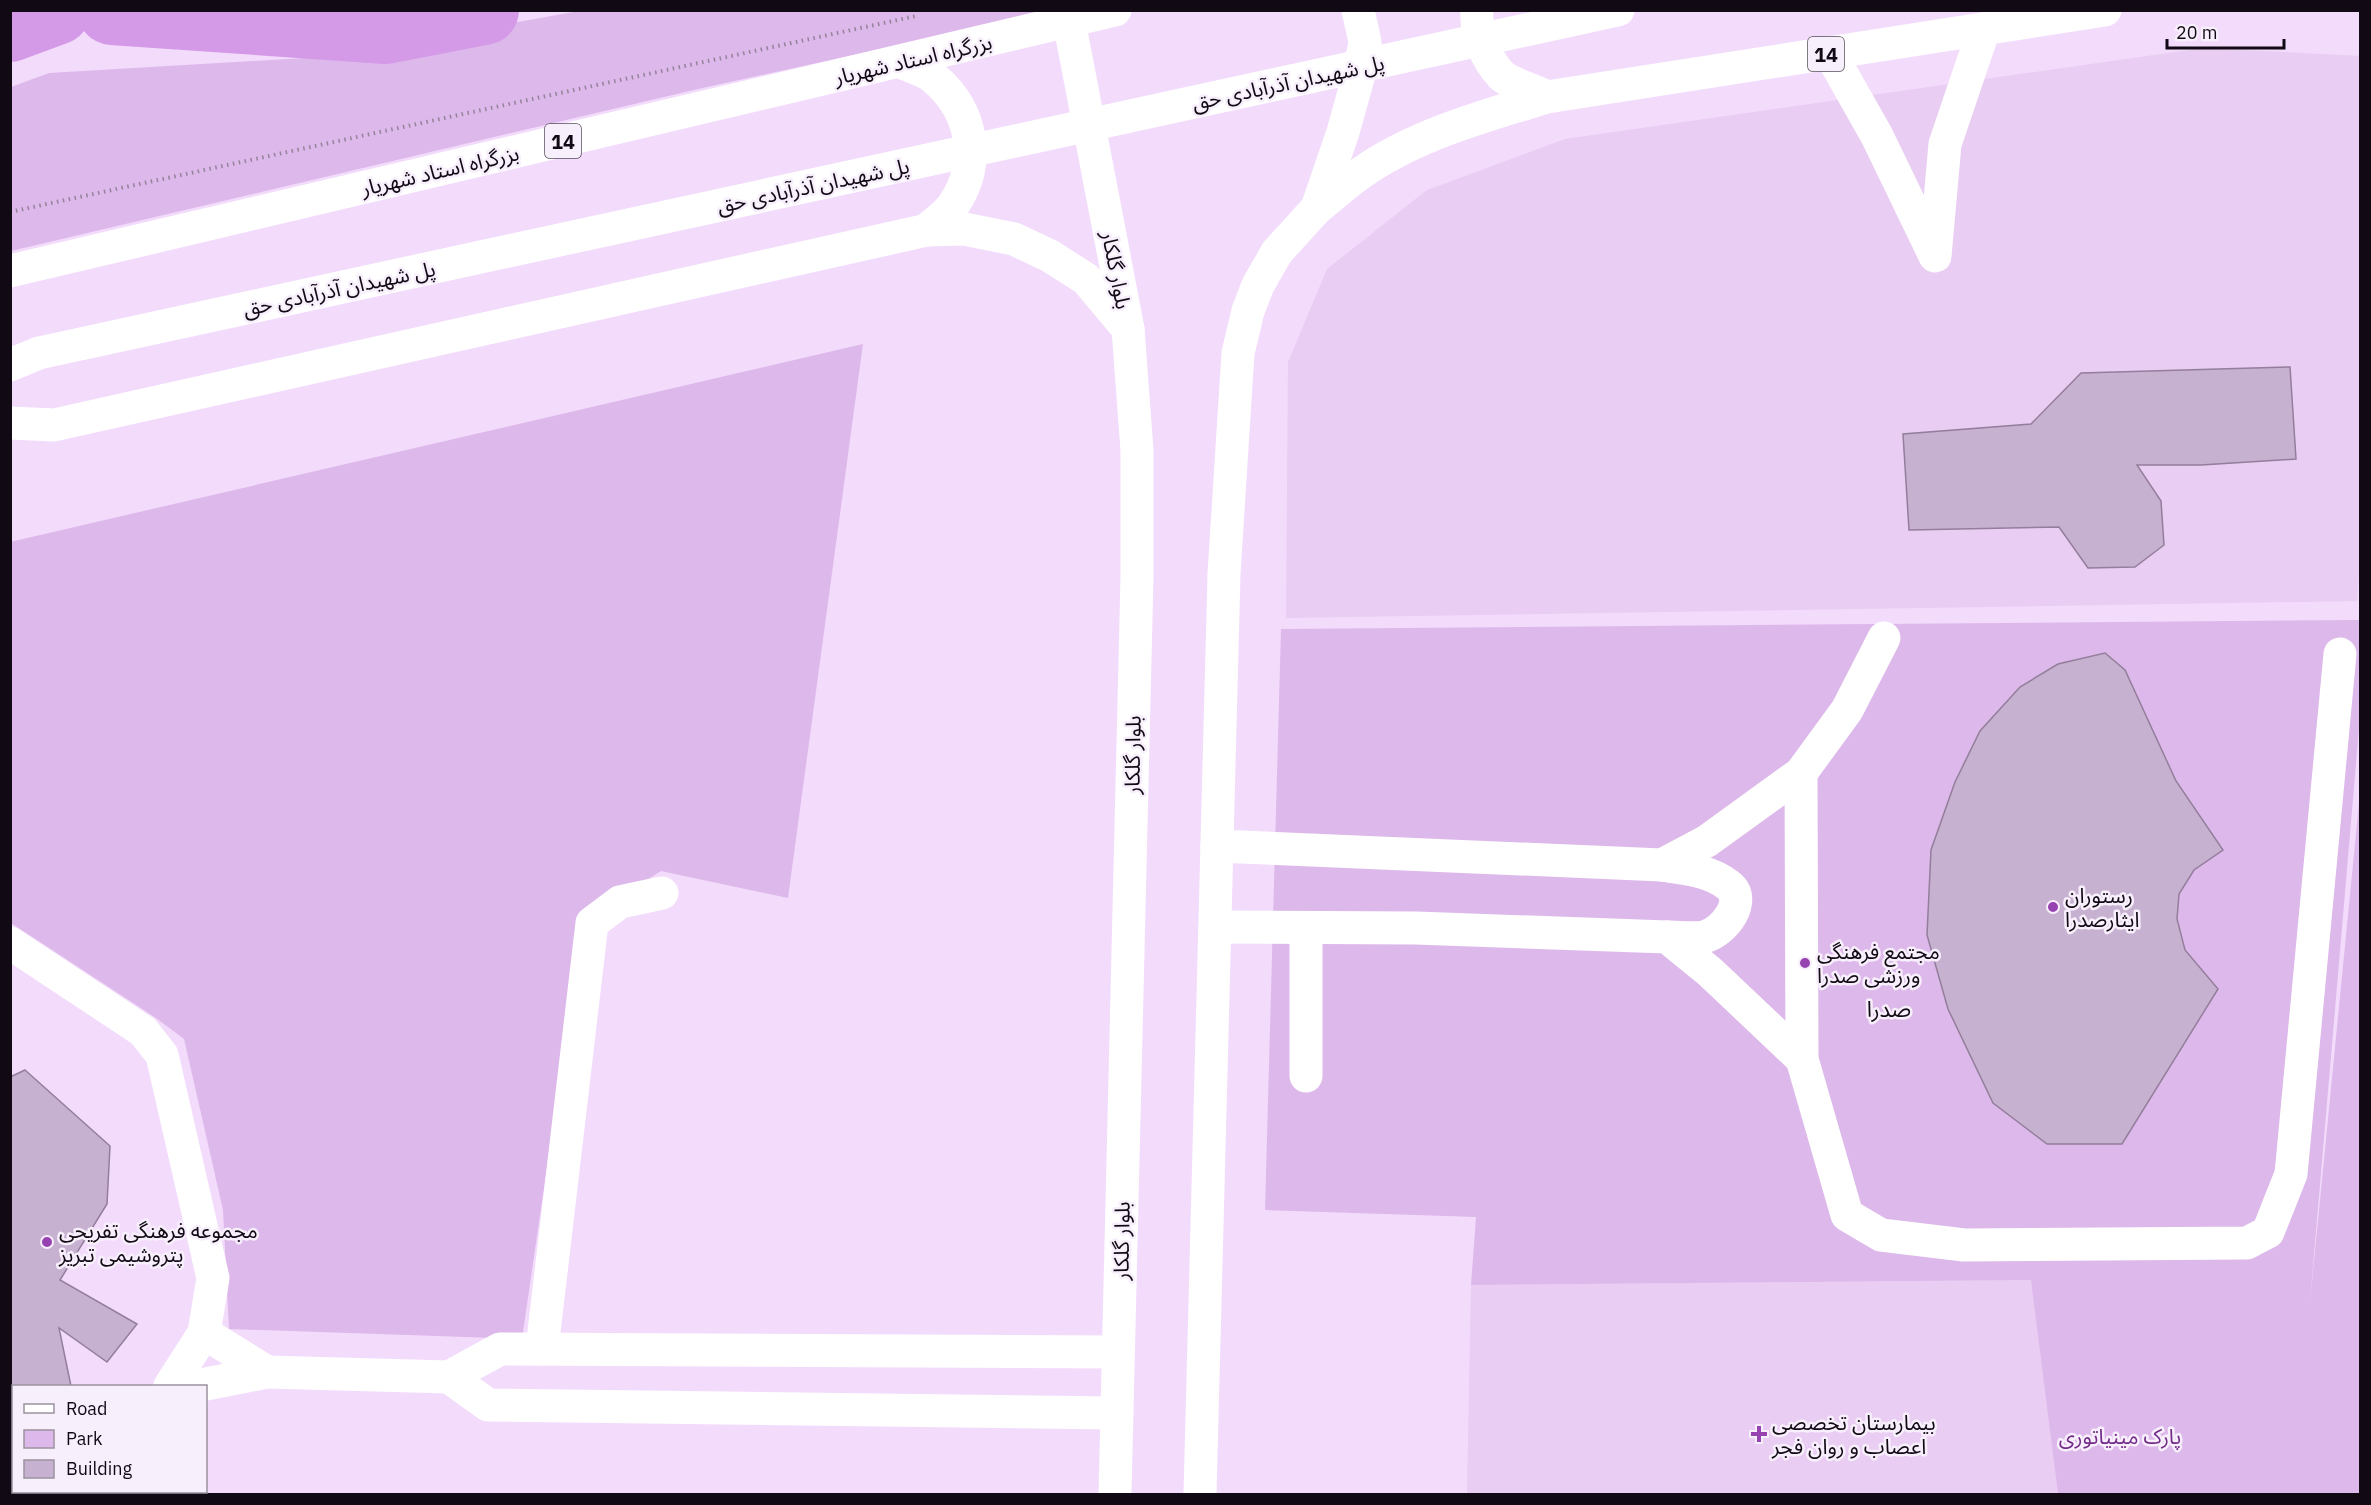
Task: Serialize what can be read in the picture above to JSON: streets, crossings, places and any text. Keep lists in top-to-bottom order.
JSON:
{
  "streets": {
    "main road": [
      "14",
      "بزرگراه استاد شهریار",
      "پل شهیدان آذرآبادی حق",
      "بلوار گلکار"
    ]
  },
  "crossings": [
    ["بزرگراه استاد شهریار", "بلوار گلکار"]
  ],
  "districts": ["صدرا"],
  "parks": ["پارک مینیاتوری"],
  "places": {
    "other": ["رستوران ایثارصدرا", "مجتمع فرهنگی ورزشی صدرا", "مجموعه فرهنگی تفریحی پتروشیمی تبریز"],
    "health": ["بیمارستان تخصصی اعصاب و روان فجر"]
  },
  "legend": ["Road", "Park", "Building"],
  "scale_bar": "20 m"
}
